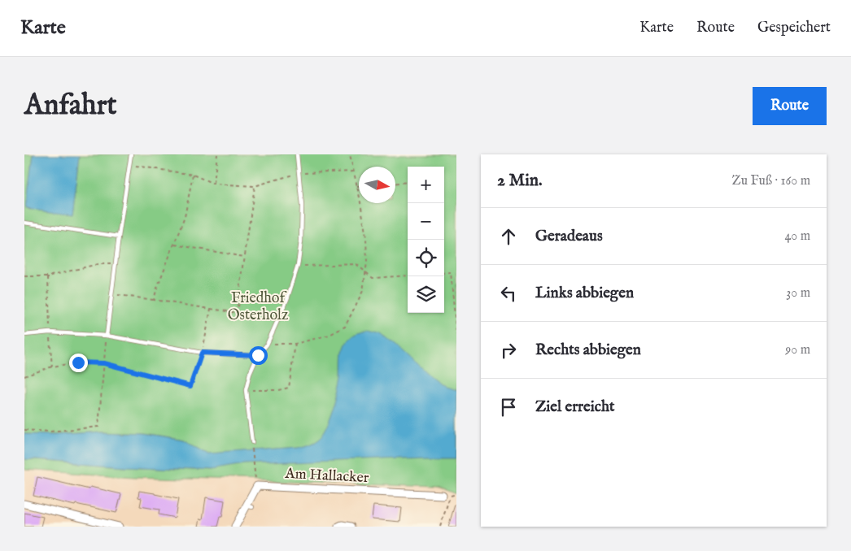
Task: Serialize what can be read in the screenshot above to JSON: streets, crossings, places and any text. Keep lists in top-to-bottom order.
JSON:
{
  "streets": {
    "street": ["Am Hallacker"]
  },
  "parks": ["Friedhof Osterholz"],
  "north": "right",
  "page": {
    "header": "Karte",
    "nav": ["Karte", "Route", "Gespeichert"],
    "buttons": "Route",
    "title": "Anfahrt",
    "heading": ["2 Min.", "Zu Fuß · 160 m"],
    "map_buttons": ["+", "−"],
    "list": [
      ["Geradeaus", "40 m"],
      ["Links abbiegen", "30 m"],
      ["Rechts abbiegen", "90 m"],
      "Ziel erreicht"
    ]
  }
}
